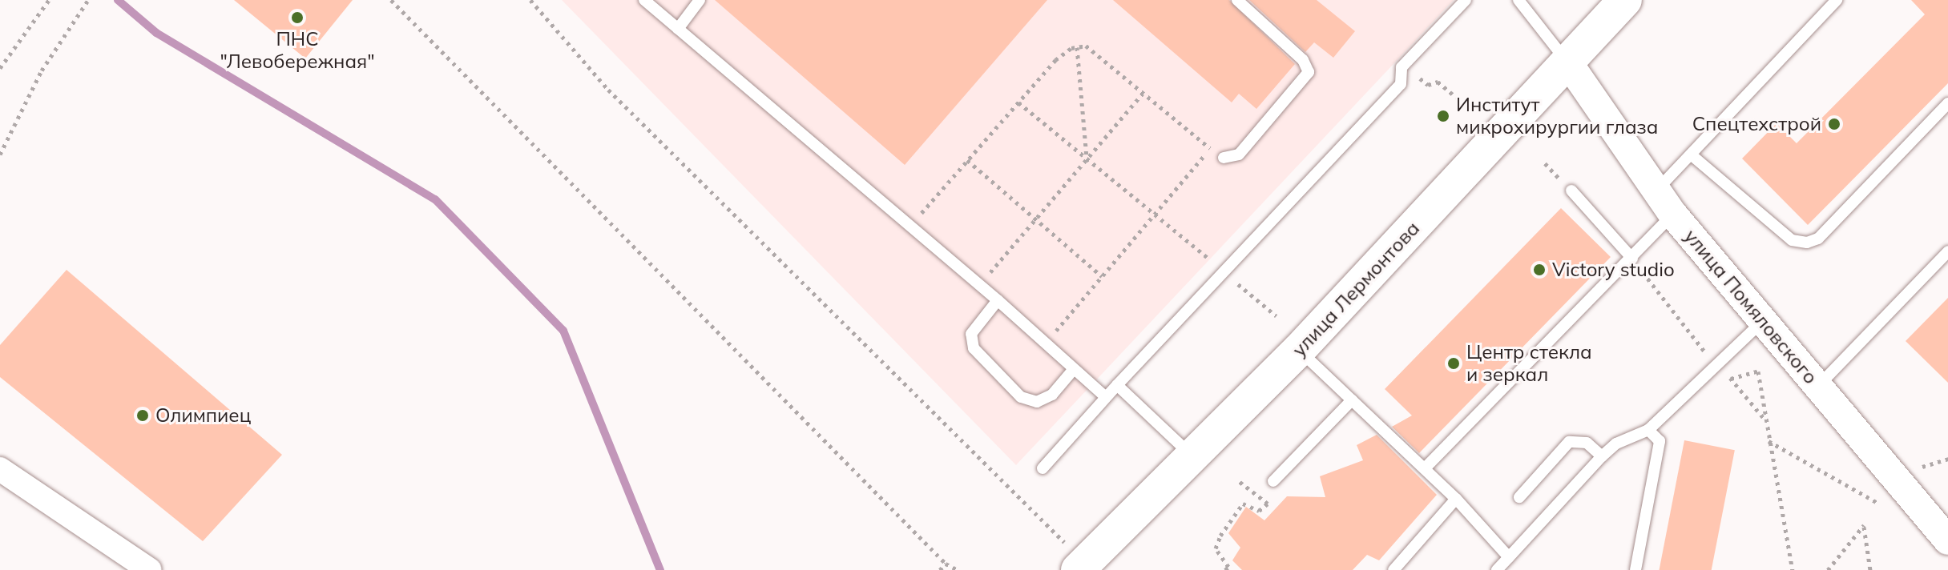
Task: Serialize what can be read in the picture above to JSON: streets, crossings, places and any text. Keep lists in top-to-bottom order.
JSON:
{
  "streets": {
    "main road": ["улица Лермонтова"],
    "street": ["улица Помяловского"]
  },
  "crossings": [
    ["улица Лермонтова", "улица Помяловского"]
  ],
  "places": [
    "ПНС \"Левобережная\"",
    "Институт микрохирургии глаза",
    "Спецтехстрой",
    "Victory studio",
    "Центр стекла и зеркал",
    "Олимпиец"
  ]
}
